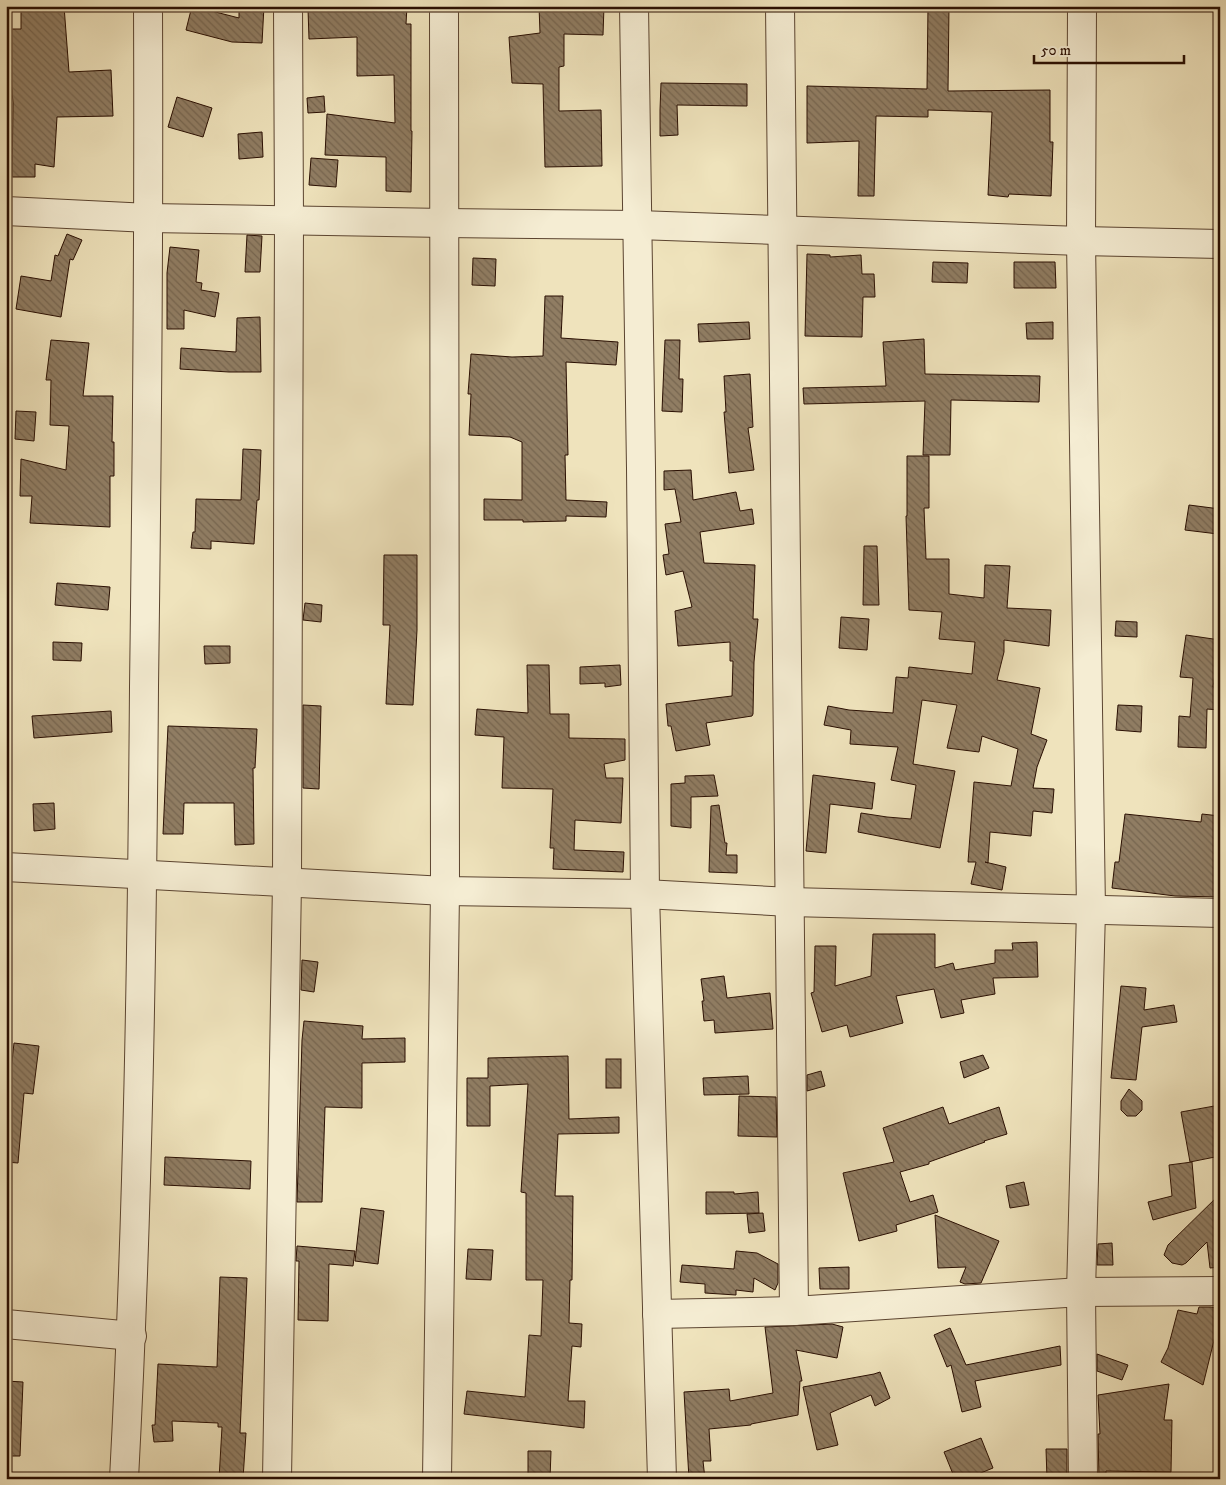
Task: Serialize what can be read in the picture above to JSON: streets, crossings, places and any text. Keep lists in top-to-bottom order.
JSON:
{
  "scale_bar": "50 m"
}
